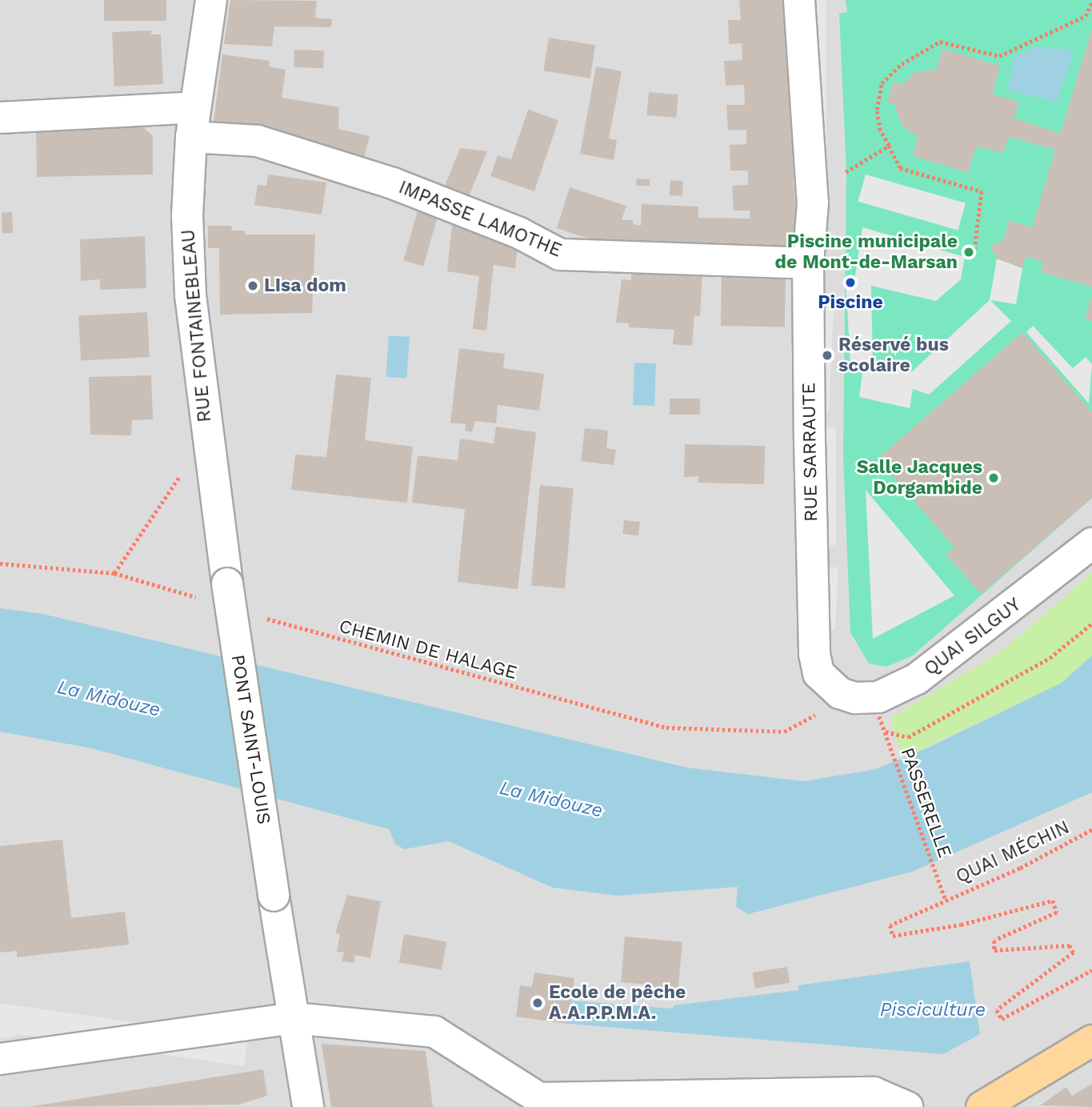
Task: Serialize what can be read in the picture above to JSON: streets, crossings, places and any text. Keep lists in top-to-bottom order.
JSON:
{
  "streets": {
    "street": [
      "IMPASSE LAMOTHE",
      "RUE FONTAINEBLEAU",
      "RUE SARRAUTE",
      "QUAI SILGUY",
      "PONT SAINT-LOUIS"
    ],
    "path": ["CHEMIN DE HALAGE", "PASSERELLE", "QUAI MÉCHIN"]
  },
  "crossings": [
    ["IMPASSE LAMOTHE", "RUE FONTAINEBLEAU"],
    ["IMPASSE LAMOTHE", "RUE SARRAUTE"],
    ["RUE FONTAINEBLEAU", "PONT SAINT-LOUIS"],
    ["RUE SARRAUTE", "QUAI SILGUY"],
    ["RUE SARRAUTE", "CHEMIN DE HALAGE"],
    ["QUAI SILGUY", "CHEMIN DE HALAGE"],
    ["PASSERELLE", "QUAI MÉCHIN"]
  ],
  "water": ["La Midouze", "Pisciculture"],
  "places": [
    "Piscine municipale de Mont-de-Marsan",
    "Piscine",
    "LIsa dom",
    "Réservé bus scolaire",
    "Salle Jacques Dorgambide",
    "Ecole de pêche A.A.P.P.M.A."
  ]
}
